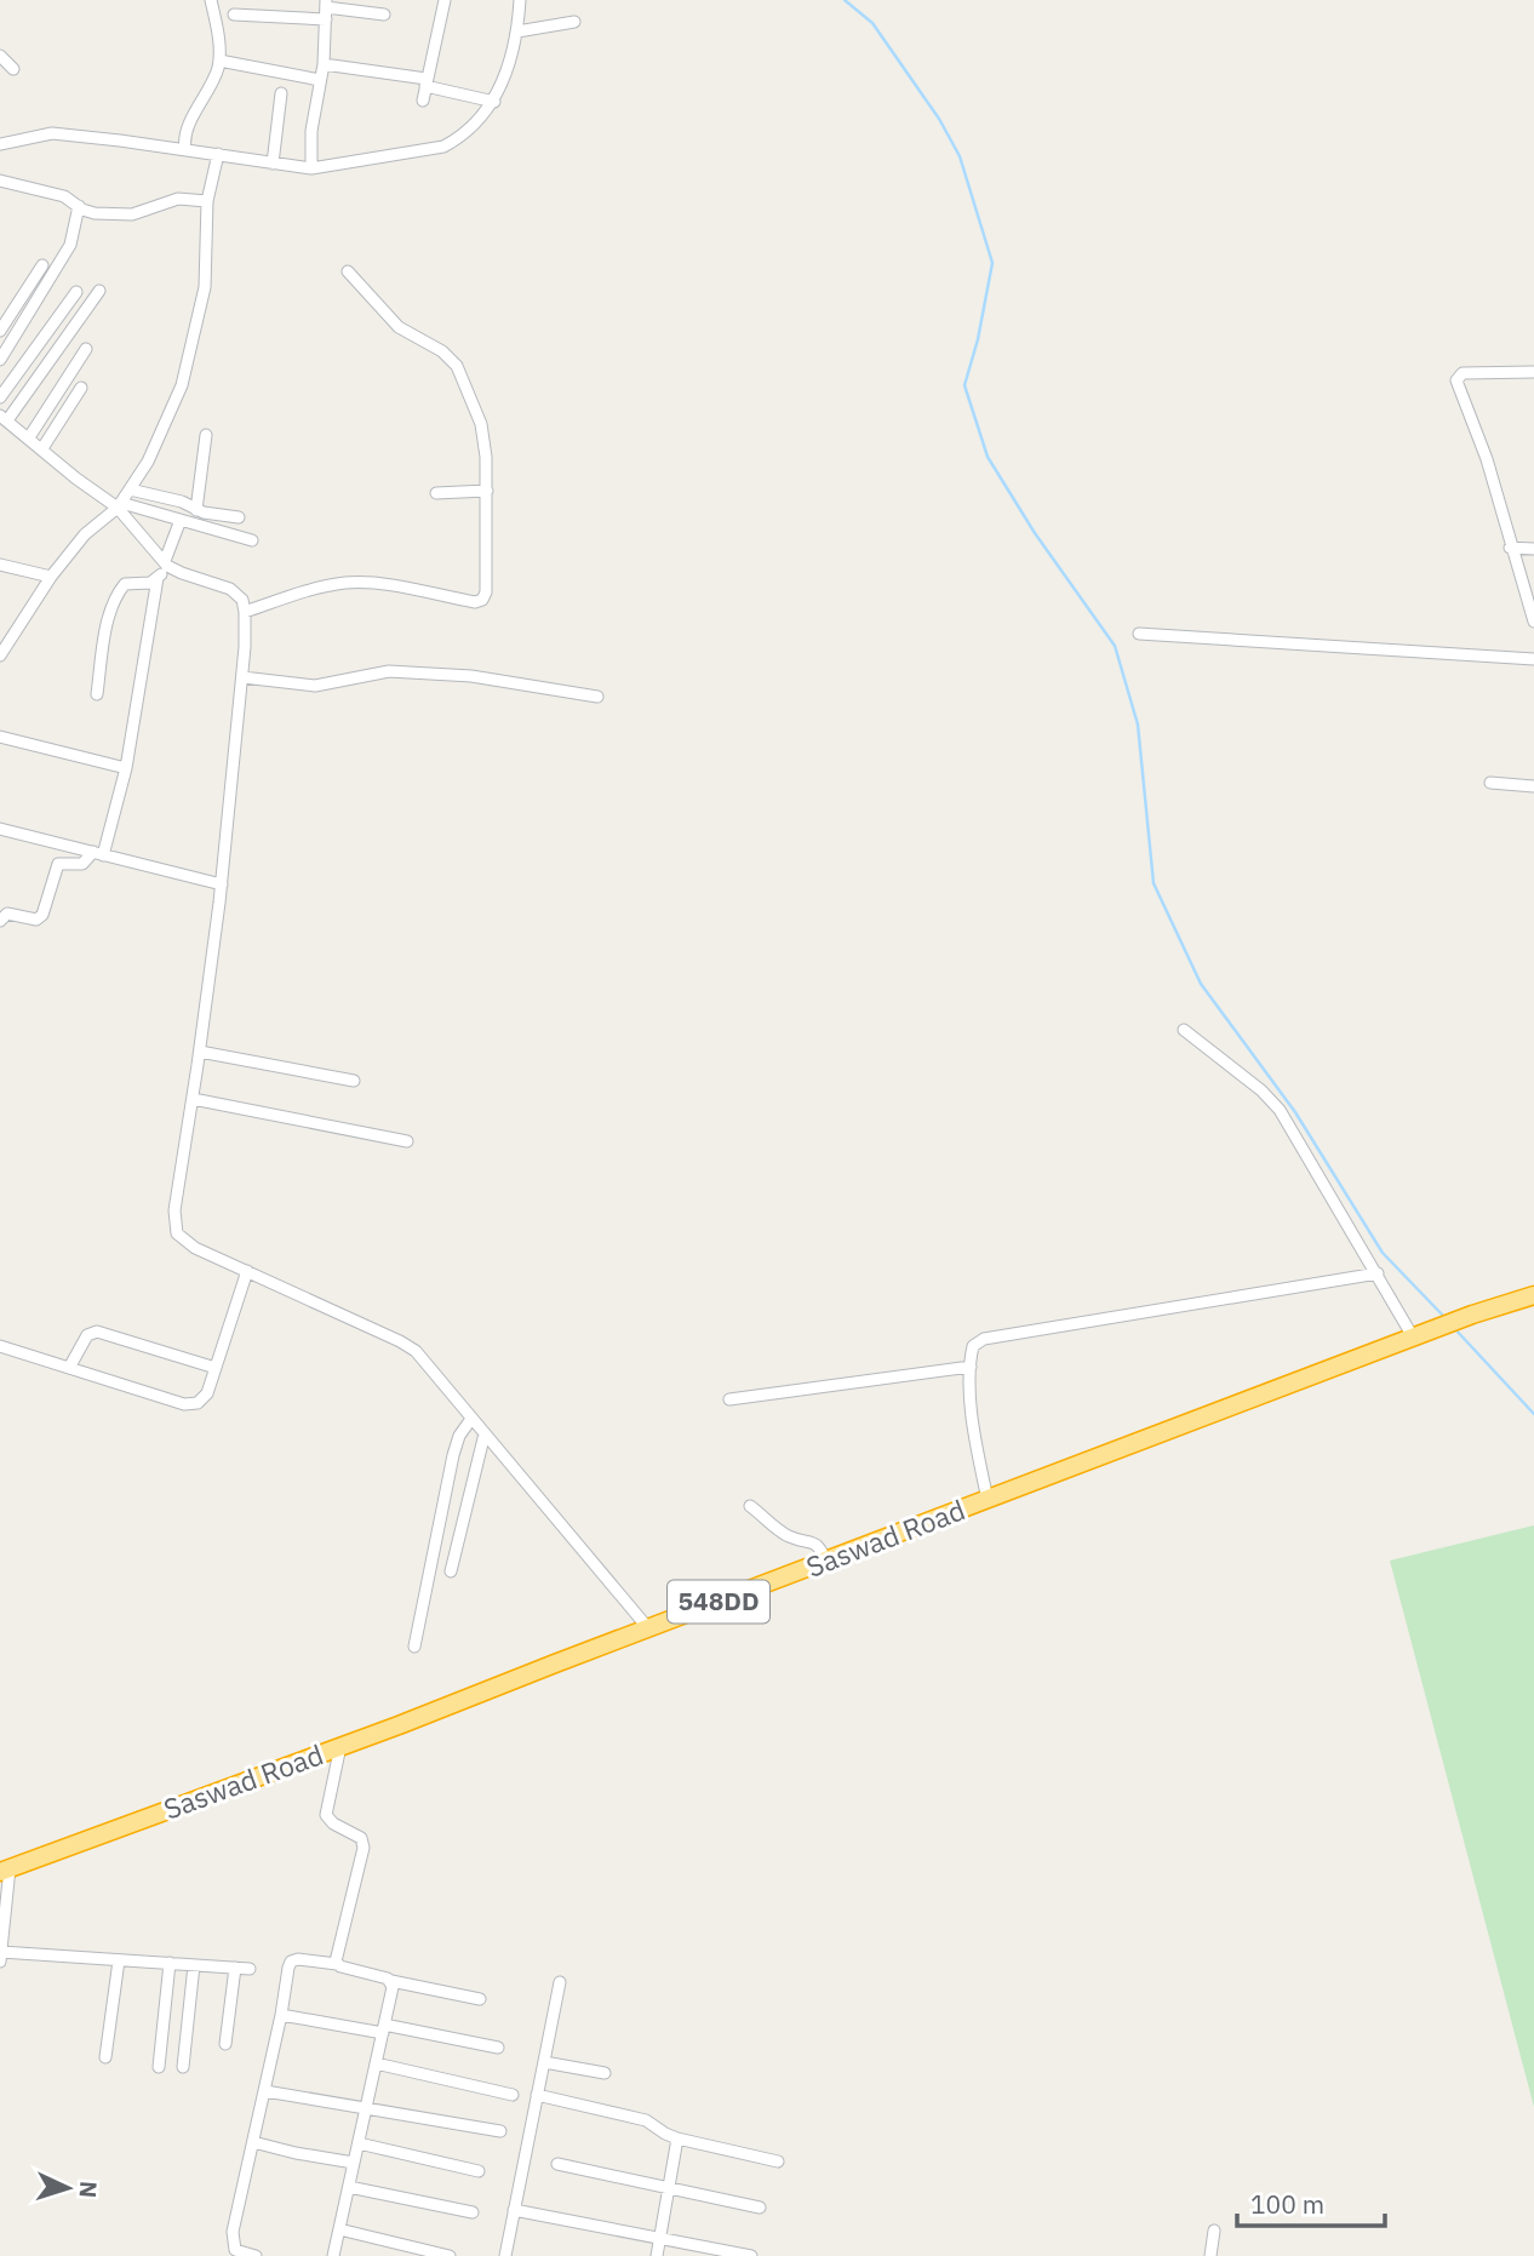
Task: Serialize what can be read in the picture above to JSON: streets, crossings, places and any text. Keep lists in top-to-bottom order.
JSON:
{
  "streets": {
    "highway": ["Saswad Road", "548DD"]
  },
  "scale_bar": "100 m",
  "north": "right"
}
